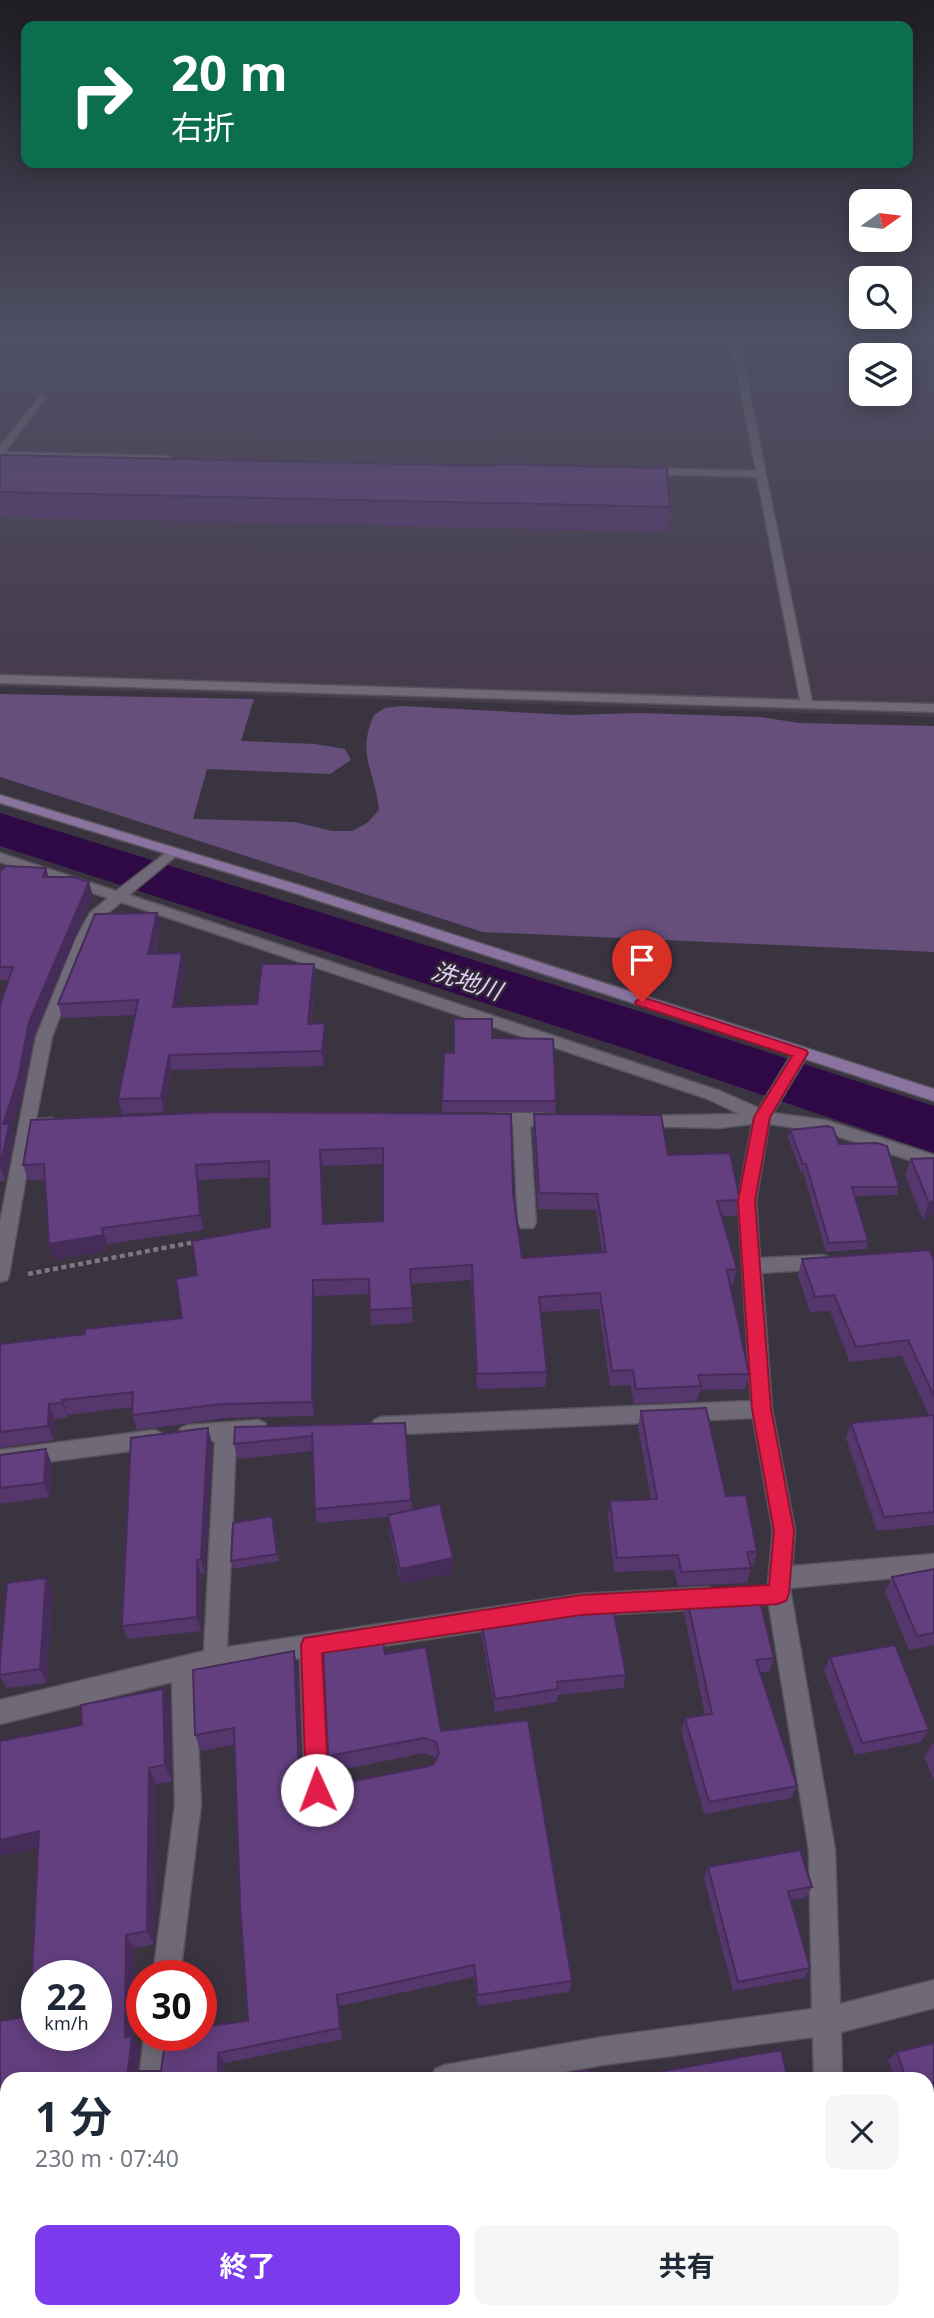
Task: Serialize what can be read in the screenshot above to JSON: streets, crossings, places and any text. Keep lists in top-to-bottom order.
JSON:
{
  "water": ["洗地川"],
  "north": "right",
  "page": {
    "turn": ["20 m", "右折"],
    "speed": "22 km/h",
    "limit": "30",
    "heading": ["1 分", "230 m · 07:40"],
    "buttons": ["終了", "共有"]
  }
}
